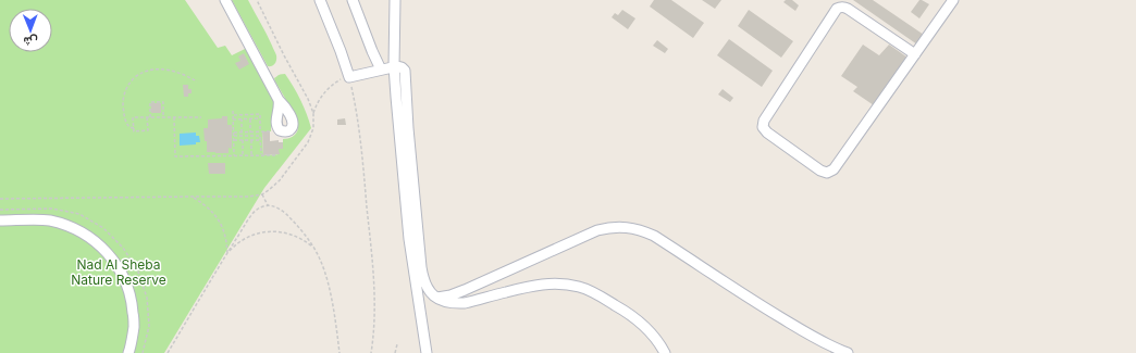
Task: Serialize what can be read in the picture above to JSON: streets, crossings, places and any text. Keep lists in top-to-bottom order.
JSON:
{
  "parks": ["Nad Al Sheba Nature Reserve"],
  "north": "bottom"
}
